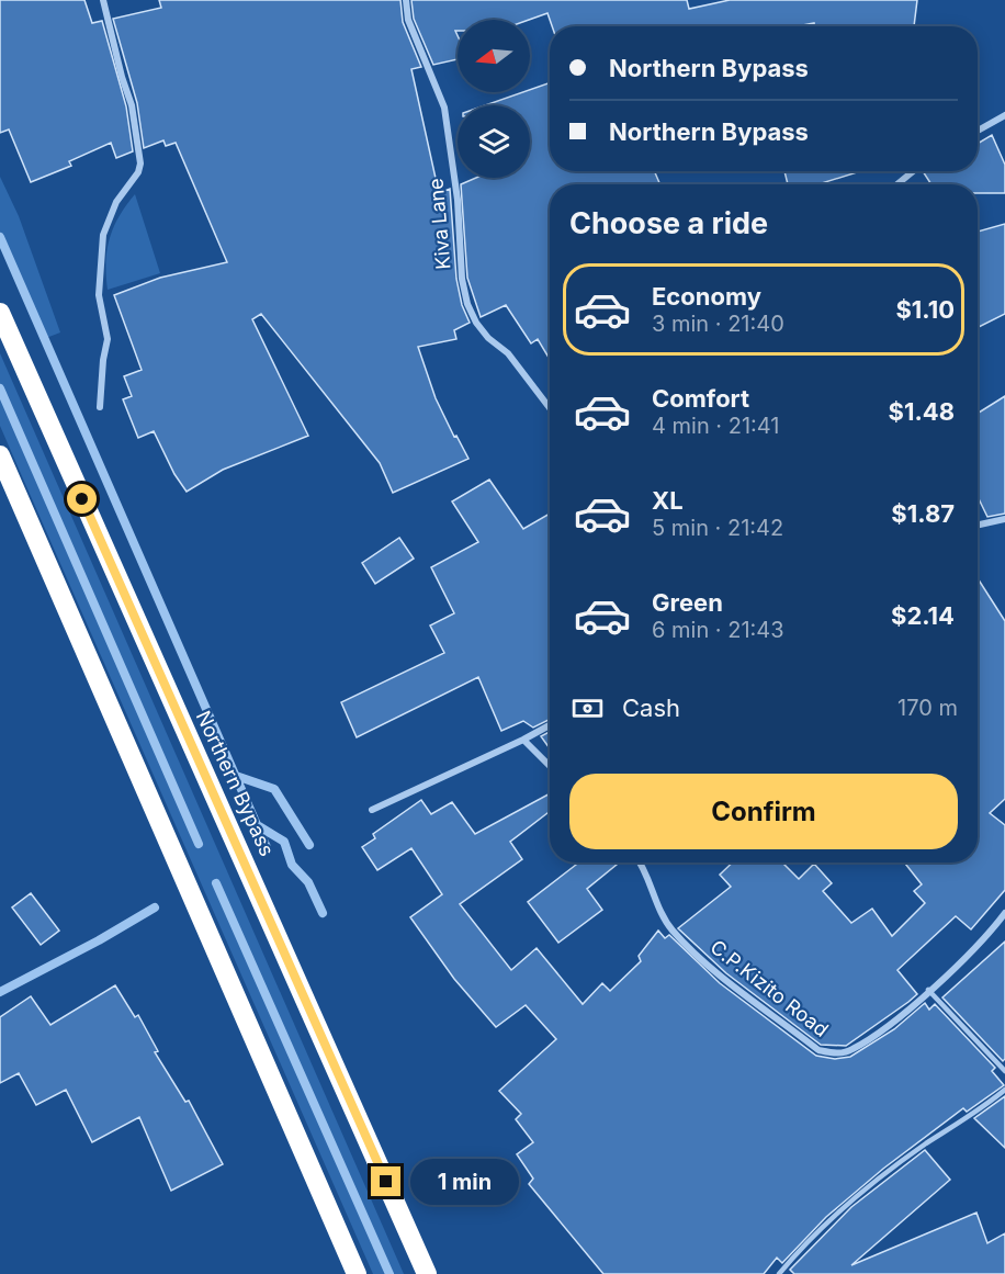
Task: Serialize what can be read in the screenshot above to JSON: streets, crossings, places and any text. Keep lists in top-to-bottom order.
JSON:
{
  "streets": {
    "highway": ["Northern Bypass"],
    "street": ["Kiva Lane", "C.P.Kizito Road"]
  },
  "north": "left",
  "page": {
    "banner": ["Northern Bypass", "Northern Bypass"],
    "heading": "Choose a ride",
    "list": [
      {
        "name": "Economy",
        "note": "3 min · 21:40",
        "value": "$1.10"
      },
      {
        "name": "Comfort",
        "note": "4 min · 21:41",
        "value": "$1.48"
      },
      {
        "name": "XL",
        "note": "5 min · 21:42",
        "value": "$1.87"
      },
      {
        "name": "Green",
        "note": "6 min · 21:43",
        "value": "$2.14"
      }
    ],
    "pay": ["Cash", "170 m"],
    "buttons": "Confirm",
    "bubble": "1 min"
  }
}
